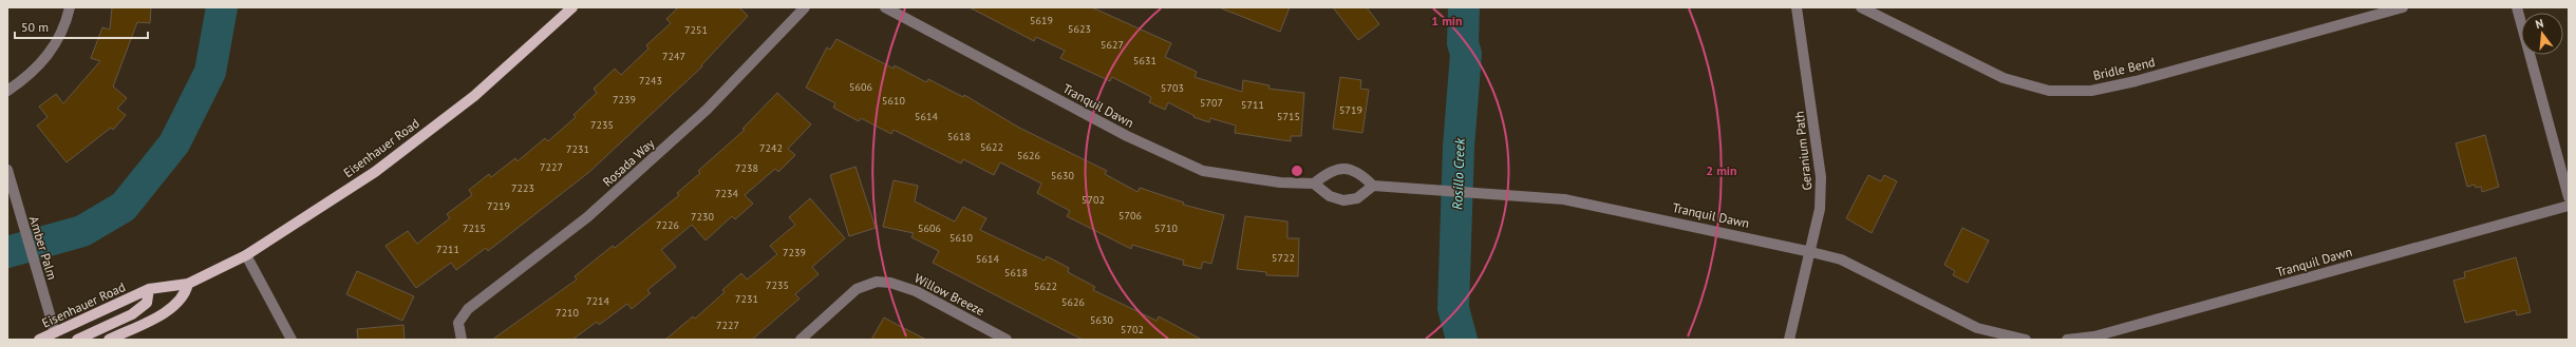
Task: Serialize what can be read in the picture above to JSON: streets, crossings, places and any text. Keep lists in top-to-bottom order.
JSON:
{
  "streets": {
    "main road": ["Eisenhauer Road"],
    "street": [
      "Bridle Bend",
      "Tranquil Dawn",
      "Geranium Path",
      "Rosada Way",
      "Amber Palm",
      "Willow Breeze"
    ]
  },
  "crossings": [
    ["Tranquil Dawn", "Geranium Path"],
    ["Eisenhauer Road", "Amber Palm"]
  ],
  "water": ["Rosillo Creek"],
  "house_numbers": [
    "5619",
    "5623",
    "7251",
    "5627",
    "7247",
    "5631",
    "7243",
    "5606",
    "5703",
    "7239",
    "5610",
    "5707",
    "5711",
    "5719",
    "5614",
    "5715",
    "7235",
    "5618",
    "5622",
    "7242",
    "7231",
    "5626",
    "7227",
    "7238",
    "5630",
    "7223",
    "7234",
    "5702",
    "7219",
    "5706",
    "7230",
    "7226",
    "7215",
    "5606",
    "5710",
    "5610",
    "7211",
    "7239",
    "5722",
    "5614",
    "5618",
    "7235",
    "5622",
    "7231",
    "7214",
    "5626",
    "7210",
    "5630",
    "7227",
    "5702"
  ],
  "scale_bar": "50 m",
  "north": "top",
  "rings": ["1 min", "2 min"]
}
